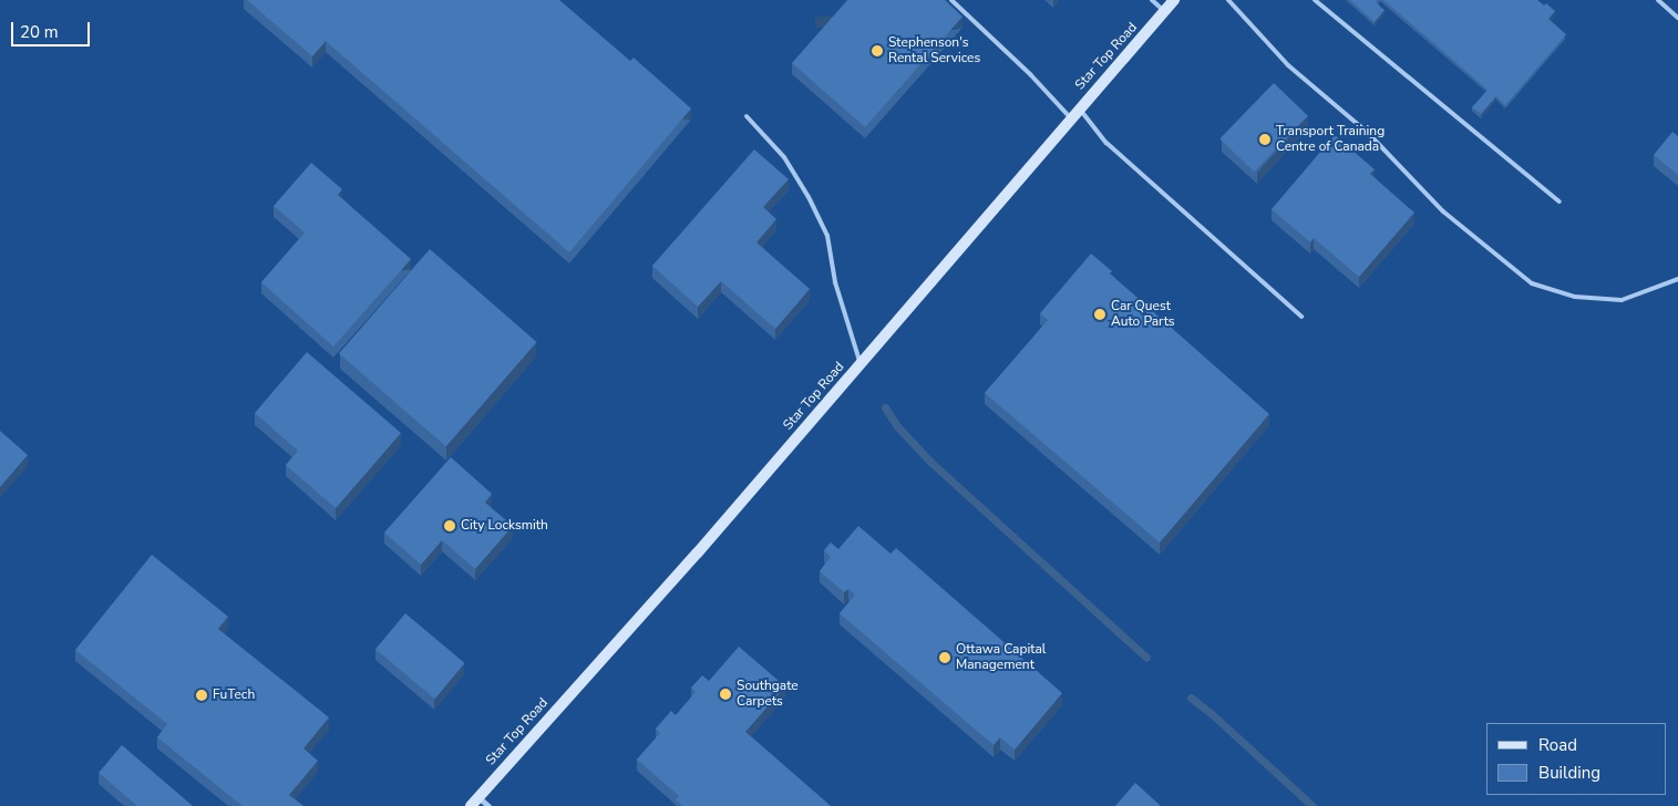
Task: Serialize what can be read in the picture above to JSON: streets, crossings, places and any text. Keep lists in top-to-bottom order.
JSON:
{
  "streets": {
    "street": ["Star Top Road"]
  },
  "places": [
    "Stephenson's Rental Services",
    "Transport Training Centre of Canada",
    "Car Quest Auto Parts",
    "City Locksmith",
    "Ottawa Capital Management",
    "Southgate Carpets",
    "FuTech"
  ],
  "legend": ["Road", "Building"],
  "scale_bar": "20 m"
}
